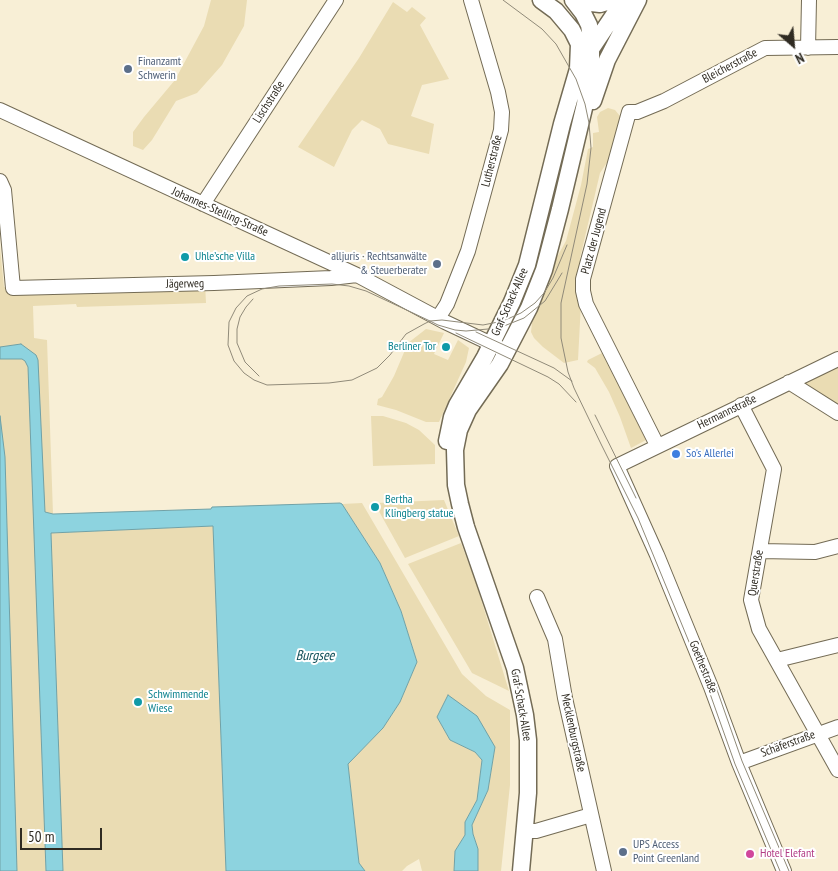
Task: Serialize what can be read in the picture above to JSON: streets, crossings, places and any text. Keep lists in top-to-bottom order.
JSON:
{
  "streets": {
    "street": [
      "Bleicherstraße",
      "Lischstraße",
      "Lutherstraße",
      "Johannes-Stelling-Straße",
      "Platz der Jugend",
      "Jägerweg",
      "Graf-Schack-Allee",
      "Hermannstraße",
      "Querstraße",
      "Goethestraße",
      "Mecklenburgstraße",
      "Schäferstraße"
    ]
  },
  "crossings": [
    ["Bleicherstraße", "Platz der Jugend"],
    ["Lischstraße", "Johannes-Stelling-Straße"],
    ["Lutherstraße", "Johannes-Stelling-Straße"],
    ["Johannes-Stelling-Straße", "Jägerweg"],
    ["Platz der Jugend", "Hermannstraße"],
    ["Hermannstraße", "Querstraße"],
    ["Hermannstraße", "Goethestraße"],
    ["Querstraße", "Schäferstraße"],
    ["Goethestraße", "Schäferstraße"]
  ],
  "water": ["Burgsee"],
  "places": [
    "Finanzamt Schwerin",
    "Uhle’sche Villa",
    "alljuris · Rechtsanwälte & Steuerberater",
    "Berliner Tor",
    "So's Allerlei",
    "Bertha Klingberg statue",
    "Schwimmende Wiese",
    "UPS Access Point Greenland",
    "Hotel Elefant"
  ],
  "scale_bar": "50 m",
  "north": "bottom right"
}
